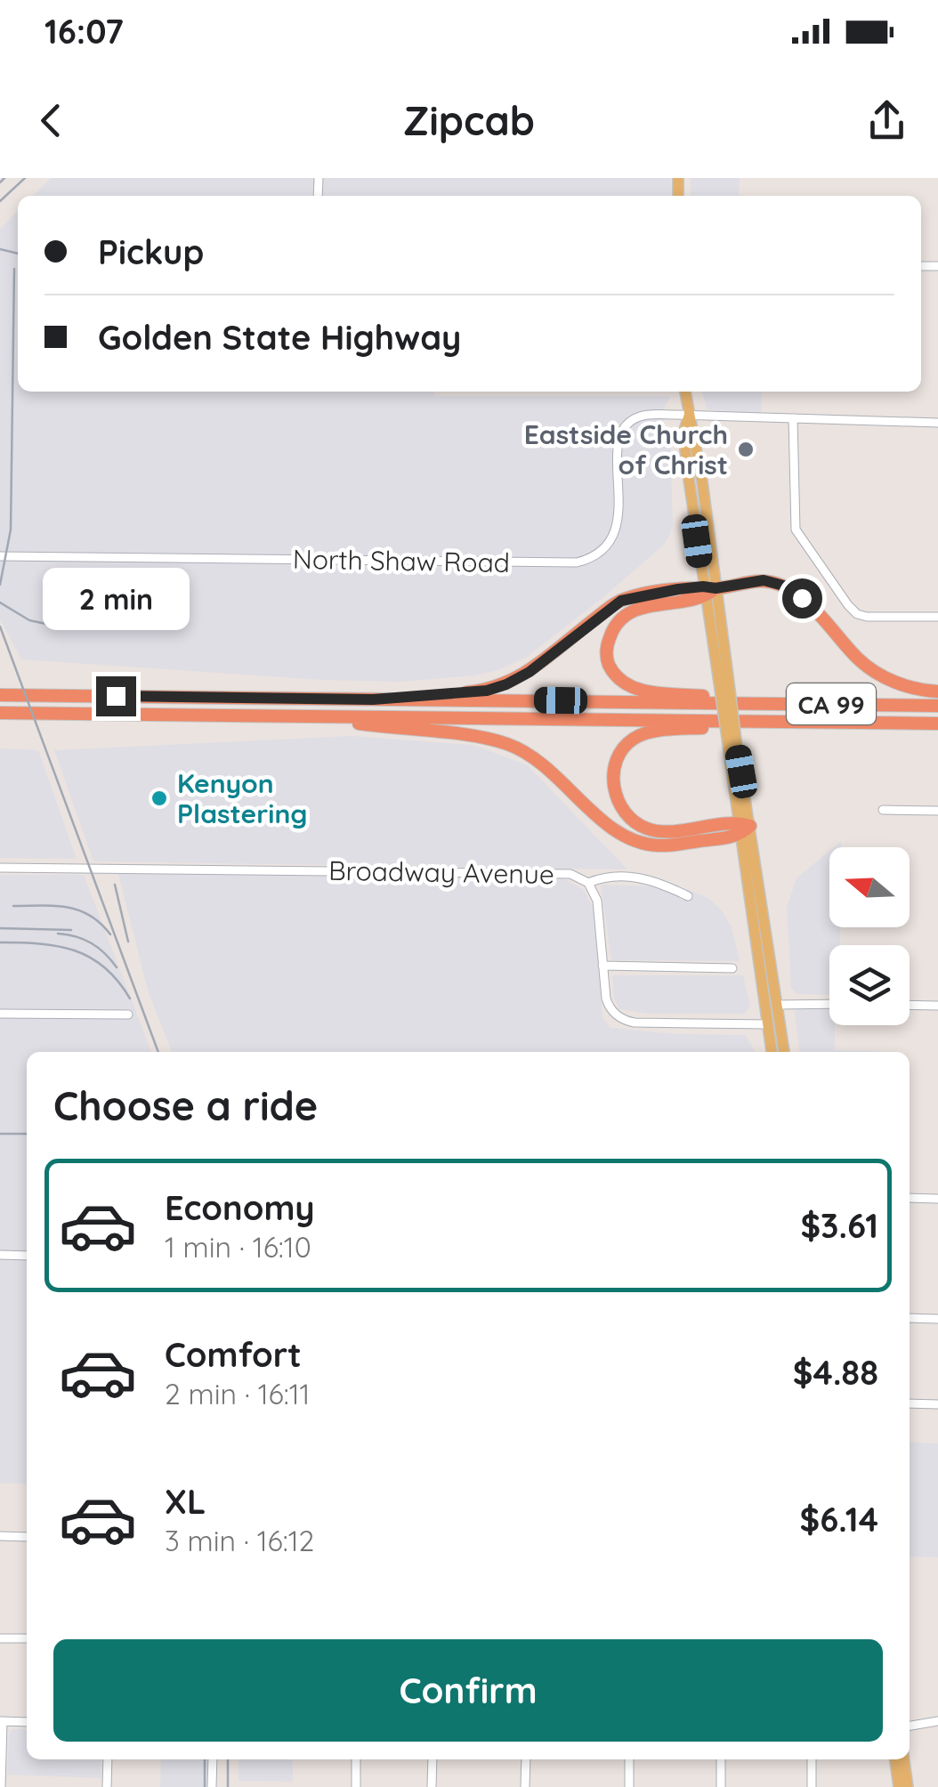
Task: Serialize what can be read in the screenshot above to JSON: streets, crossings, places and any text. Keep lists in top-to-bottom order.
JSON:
{
  "streets": {
    "highway": ["CA 99"],
    "street": ["North Shaw Road", "Broadway Avenue"]
  },
  "places": ["Eastside Church of Christ", "Kenyon Plastering"],
  "north": "left",
  "page": {
    "status": "16:07",
    "header": "Zipcab",
    "banner": ["Pickup", "Golden State Highway"],
    "bubble": "2 min",
    "heading": "Choose a ride",
    "list": [
      {
        "name": "Economy",
        "note": "1 min · 16:10",
        "value": "$3.61"
      },
      {
        "name": "Comfort",
        "note": "2 min · 16:11",
        "value": "$4.88"
      },
      {
        "name": "XL",
        "note": "3 min · 16:12",
        "value": "$6.14"
      }
    ],
    "buttons": "Confirm"
  }
}
